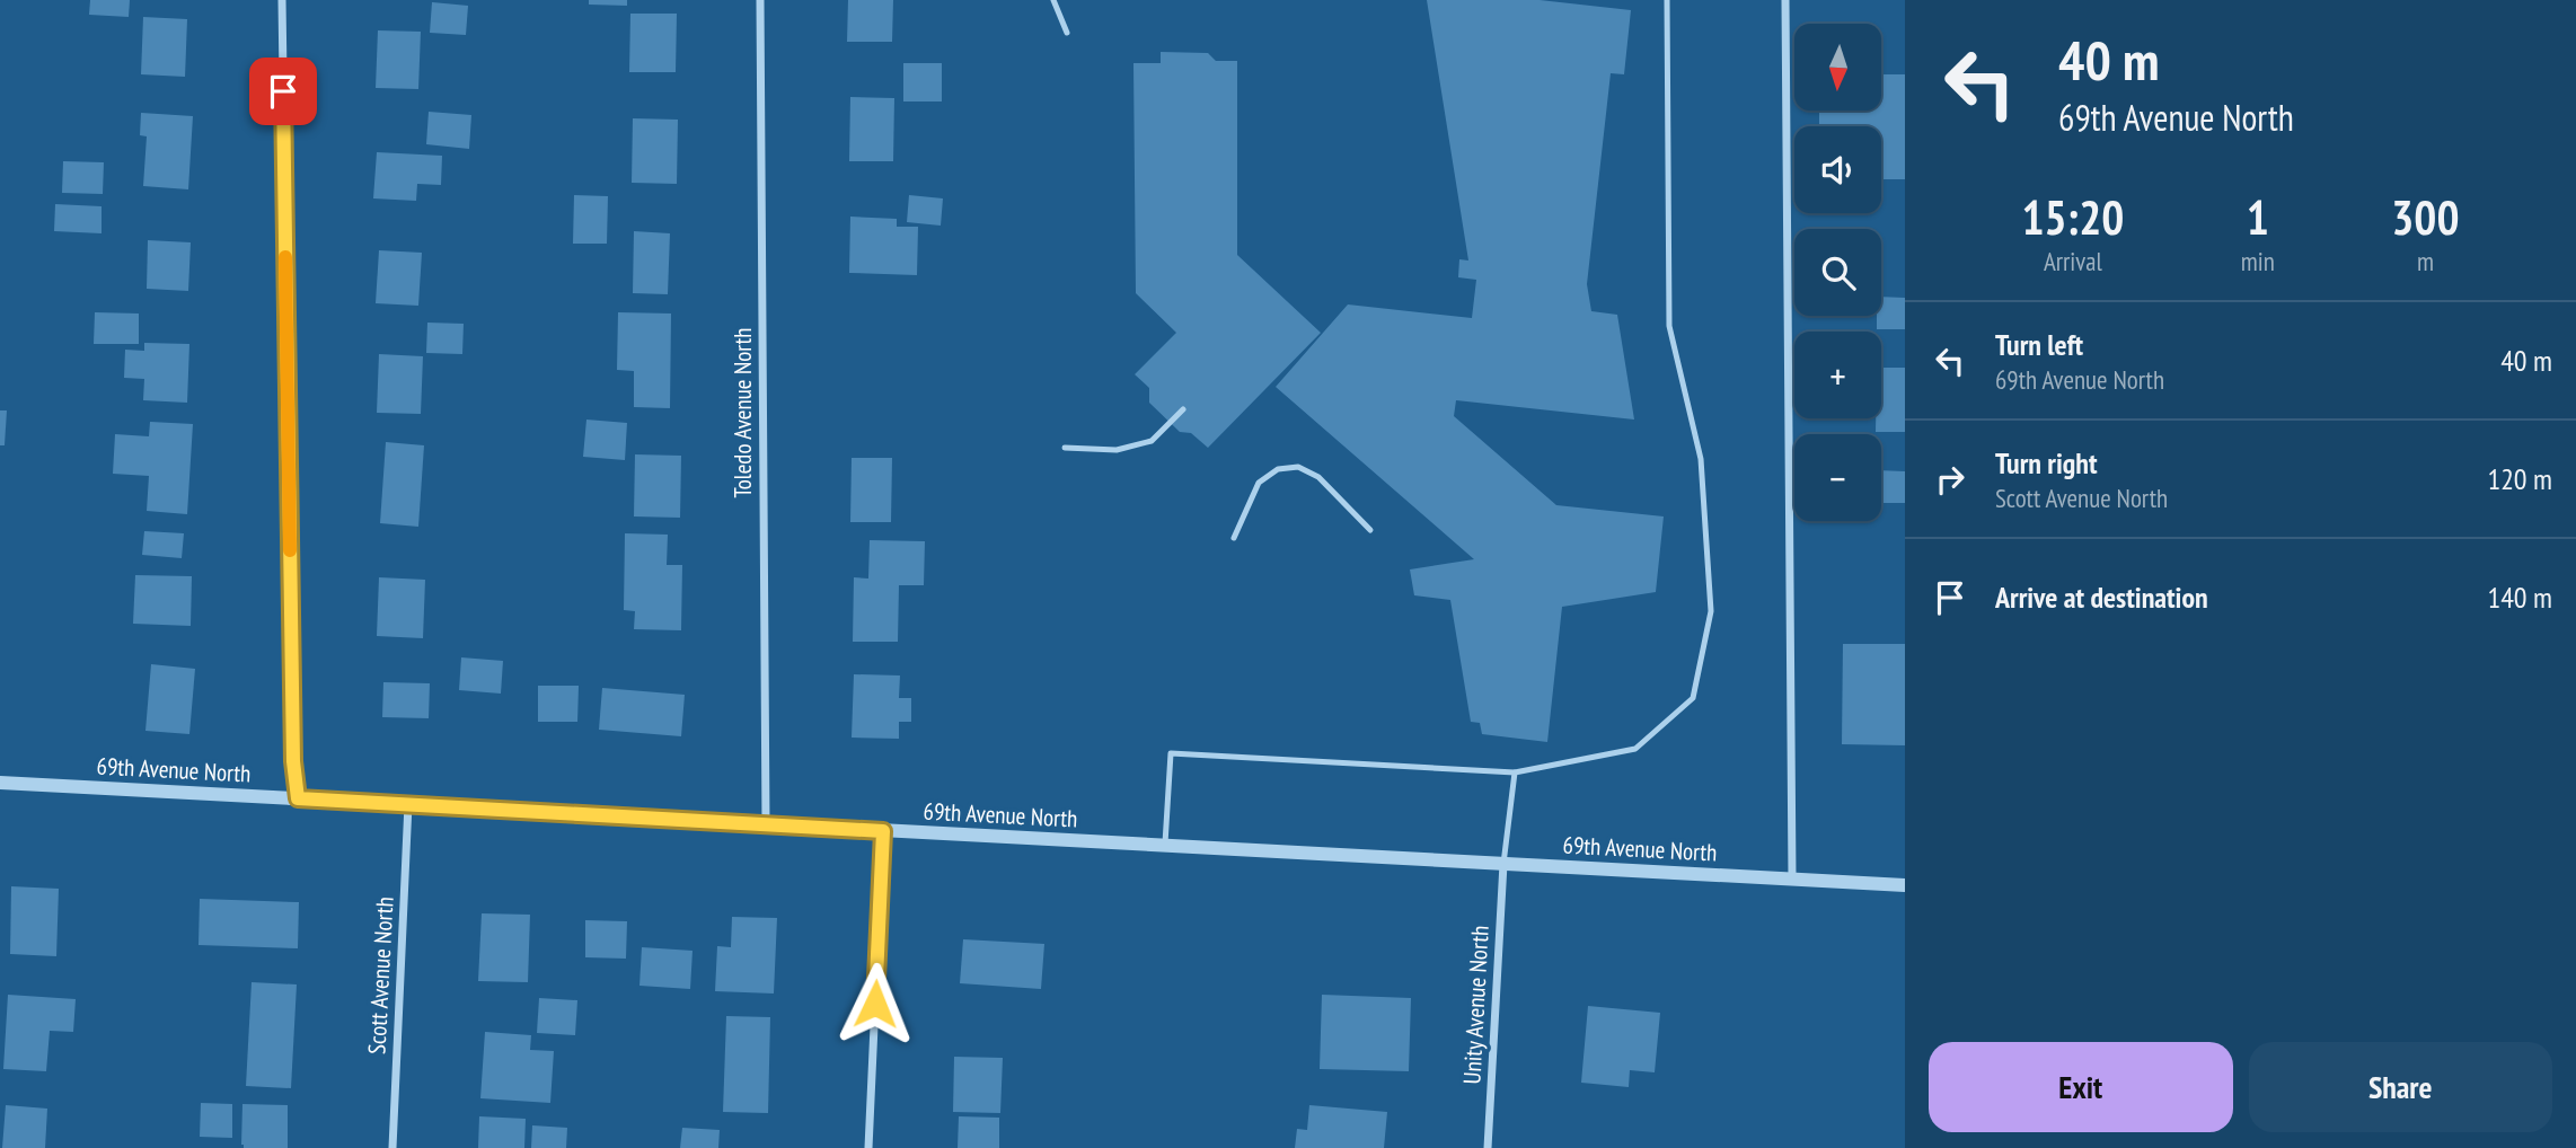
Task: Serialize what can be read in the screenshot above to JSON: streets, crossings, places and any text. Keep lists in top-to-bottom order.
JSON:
{
  "streets": {
    "street": [
      "Toledo Avenue North",
      "69th Avenue North",
      "Scott Avenue North",
      "Unity Avenue North"
    ]
  },
  "crossings": [
    ["Toledo Avenue North", "69th Avenue North"],
    ["69th Avenue North", "Scott Avenue North"],
    ["69th Avenue North", "Unity Avenue North"]
  ],
  "north": "bottom",
  "page": {
    "turn": ["40 m", "69th Avenue North"],
    "map_buttons": ["+", "−"],
    "eta": [
      "15:20",
      "Arrival",
      "1",
      "min",
      "300",
      "m"
    ],
    "list": [
      {
        "name": "Turn left",
        "note": "69th Avenue North",
        "value": "40 m"
      },
      {
        "name": "Turn right",
        "note": "Scott Avenue North",
        "value": "120 m"
      },
      {
        "name": "Arrive at destination",
        "value": "140 m"
      }
    ],
    "buttons": ["Exit", "Share"]
  }
}
